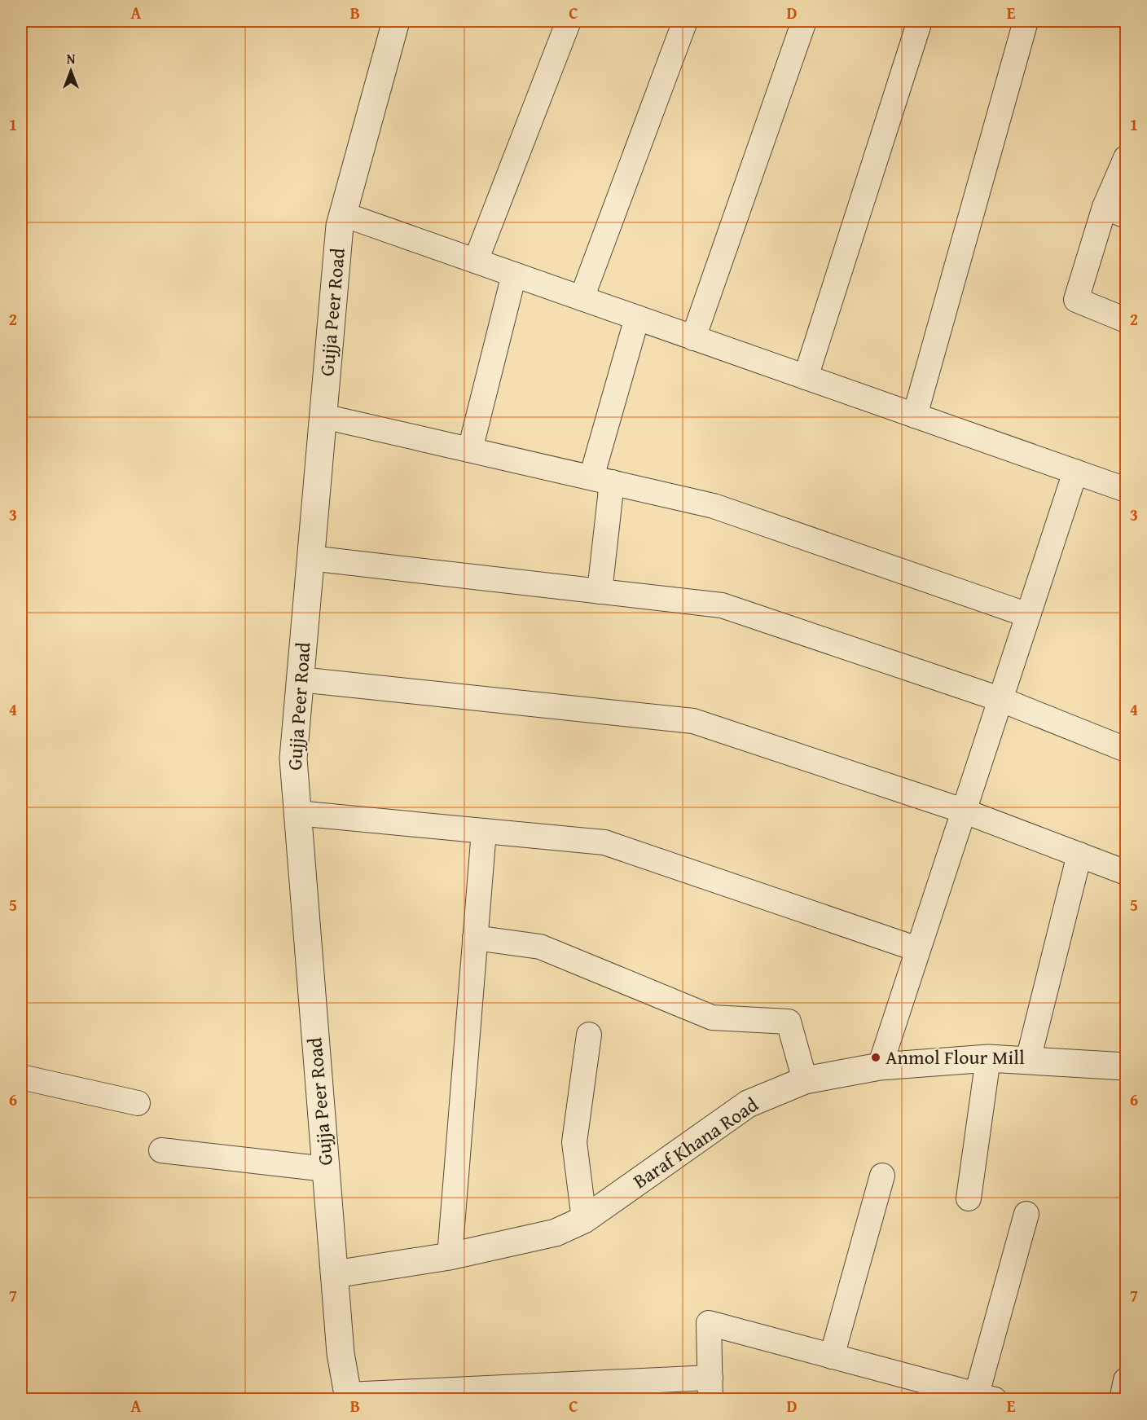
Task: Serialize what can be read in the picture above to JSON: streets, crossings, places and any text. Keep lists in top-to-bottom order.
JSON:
{
  "streets": {
    "street": ["Gujja Peer Road", "Baraf Khana Road"]
  },
  "crossings": [
    ["Gujja Peer Road", "Baraf Khana Road"]
  ],
  "places": ["Anmol Flour Mill"],
  "north": "top",
  "grid": {
    "columns": [
      "A",
      "B",
      "C",
      "D",
      "E"
    ],
    "rows": [
      "1",
      "2",
      "3",
      "4",
      "5",
      "6",
      "7"
    ]
  }
}
